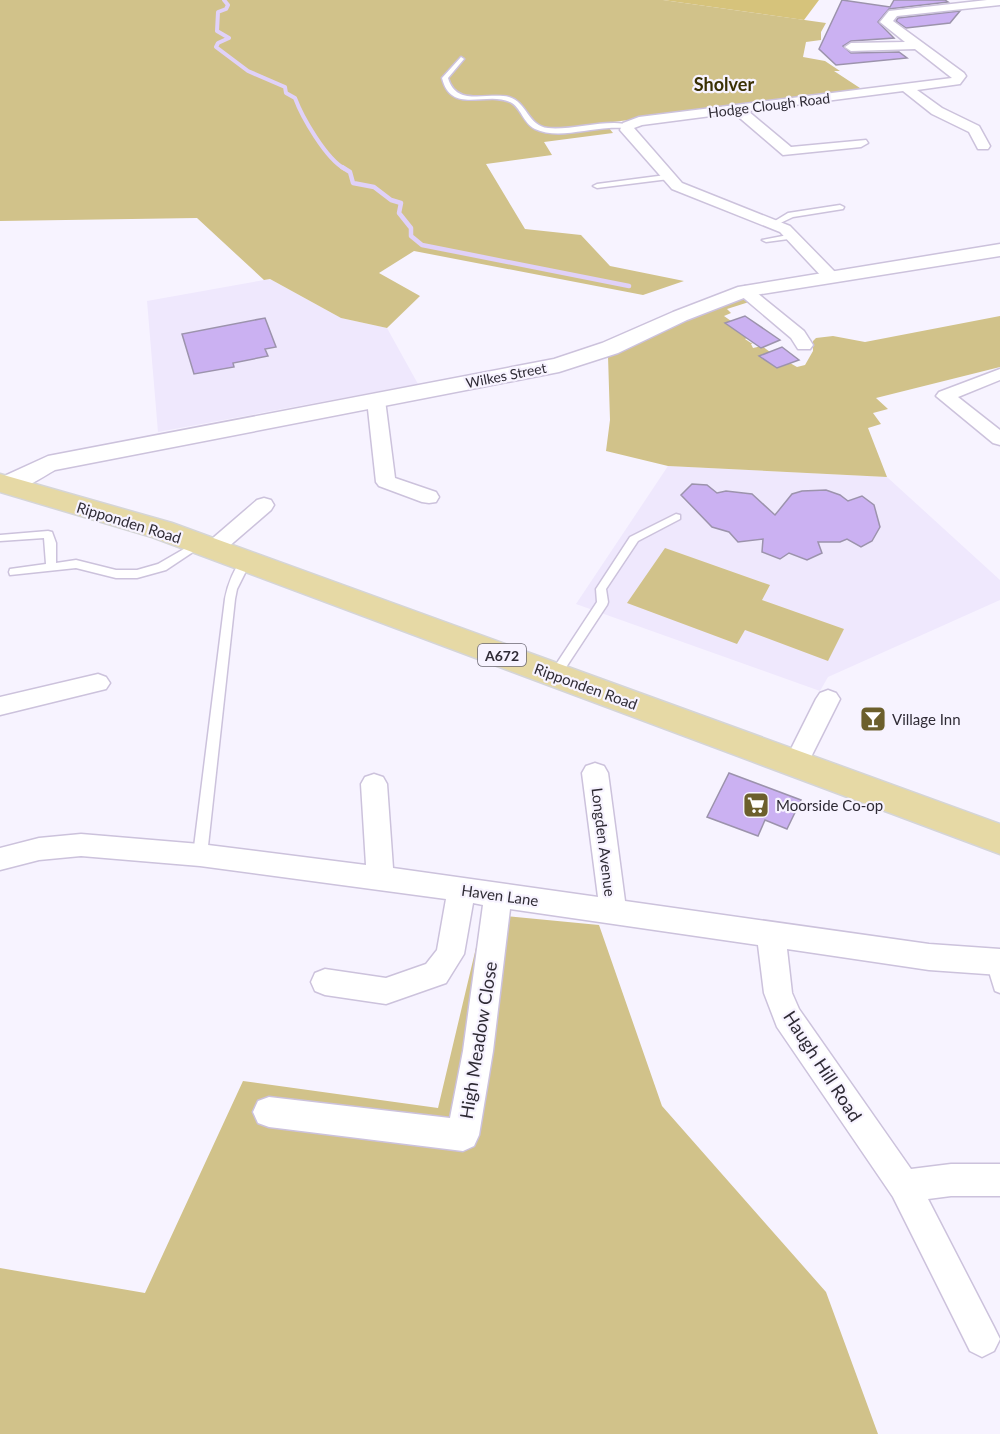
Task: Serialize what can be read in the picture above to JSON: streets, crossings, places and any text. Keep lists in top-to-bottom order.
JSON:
{
  "streets": {
    "main road": ["Ripponden Road", "A672"],
    "street": [
      "Hodge Clough Road",
      "Wilkes Street",
      "Longden Avenue",
      "Haven Lane",
      "High Meadow Close",
      "Haugh Hill Road"
    ]
  },
  "crossings": [
    ["Wilkes Street", "Ripponden Road"],
    ["Longden Avenue", "Haven Lane"],
    ["Haven Lane", "High Meadow Close"],
    ["Haven Lane", "Haugh Hill Road"]
  ],
  "districts": ["Sholver"],
  "places": {
    "bar": ["Village Inn"],
    "supermarket": ["Moorside Co-op"]
  }
}
